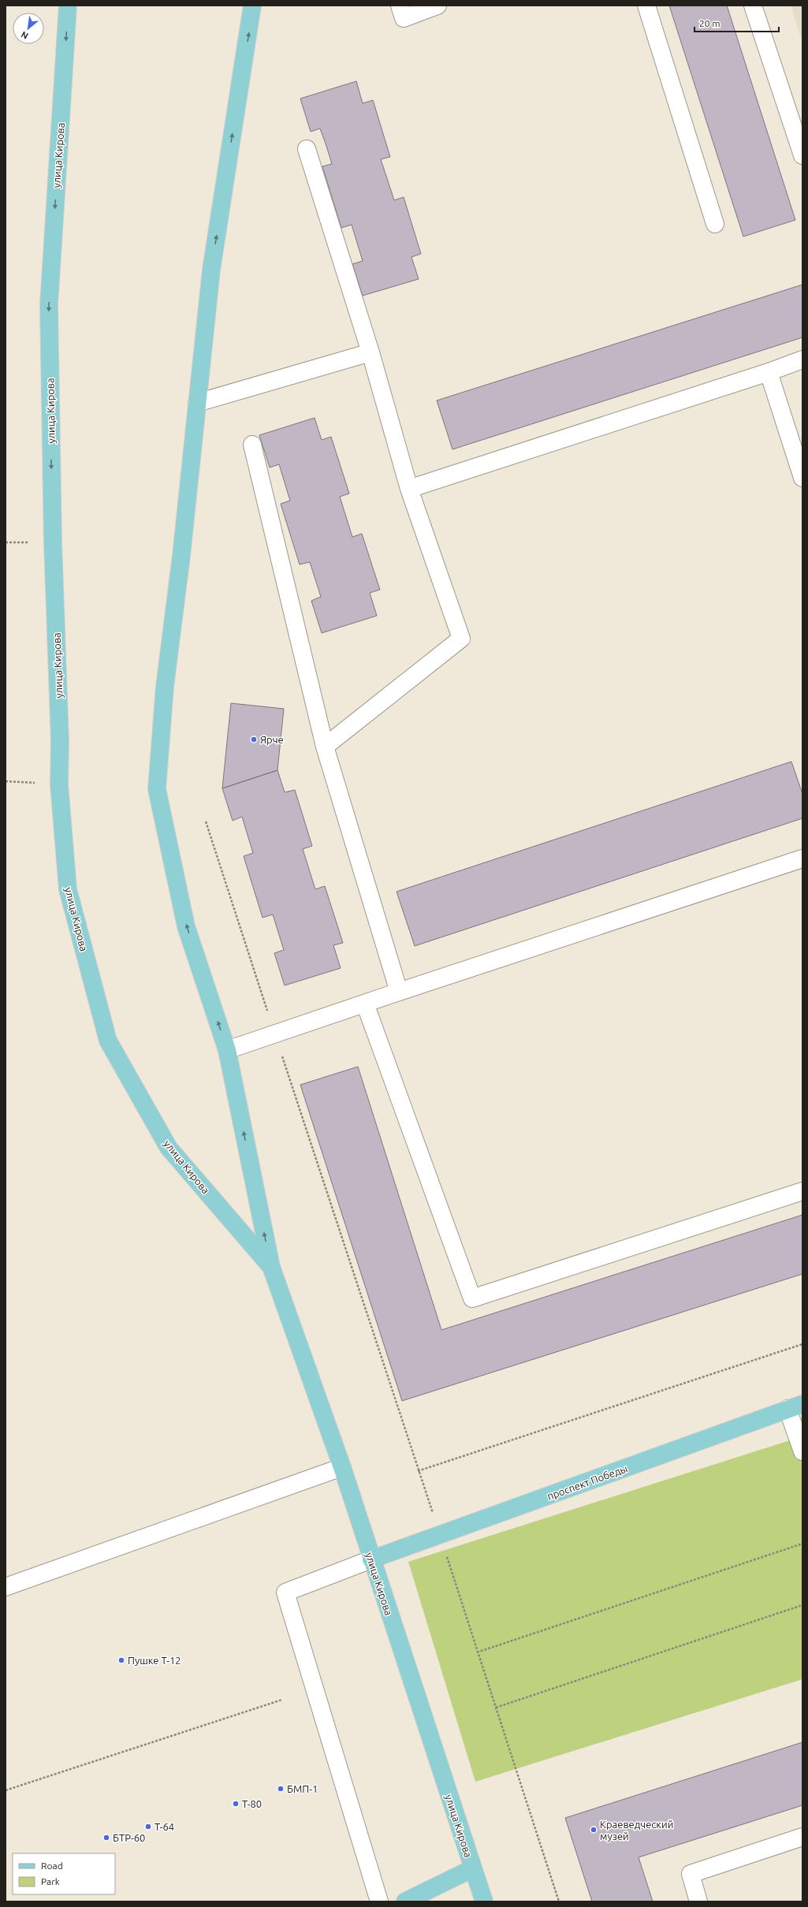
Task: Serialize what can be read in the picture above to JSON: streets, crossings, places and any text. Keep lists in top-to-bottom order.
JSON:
{
  "streets": {
    "main road": ["улица Кирова", "проспект Победы"]
  },
  "crossings": [
    ["улица Кирова", "проспект Победы"]
  ],
  "places": [
    "Ярче",
    "Пушке Т-12",
    "БМП-1",
    "Т-80",
    "Т-64",
    "Краеведческий музей",
    "БТР-60"
  ],
  "legend": ["Road", "Park"],
  "scale_bar": "20 m",
  "north": "bottom left"
}
